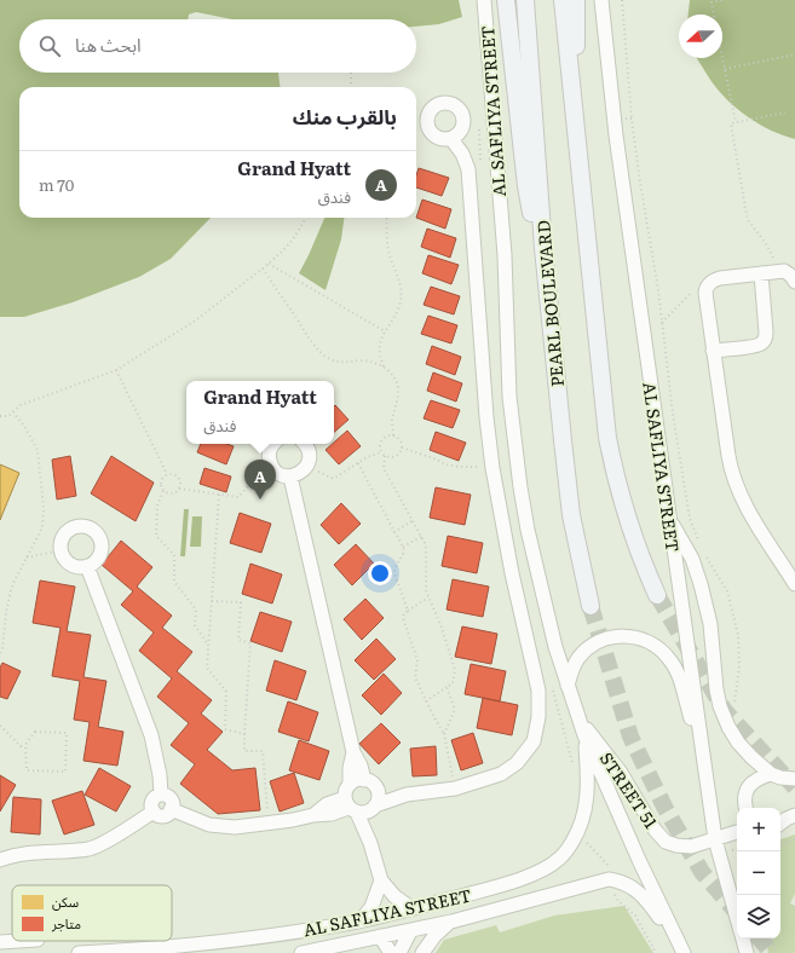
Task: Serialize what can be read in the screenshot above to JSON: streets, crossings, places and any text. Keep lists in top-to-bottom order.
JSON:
{
  "streets": {
    "main road": ["PEARL BOULEVARD"],
    "street": ["AL SAFLIYA STREET", "STREET 51"]
  },
  "crossings": [
    ["AL SAFLIYA STREET", "STREET 51"]
  ],
  "legend": ["سكن", "متاجر"],
  "north": "left",
  "page": {
    "search": "ابحث هنا",
    "heading": "بالقرب منك",
    "list": [
      {
        "mark": "A",
        "name": "Grand Hyatt",
        "note": "فندق",
        "value": "70 m"
      }
    ],
    "popup": ["Grand Hyatt", "فندق"],
    "pins": "A",
    "map_buttons": ["+", "−"]
  }
}
